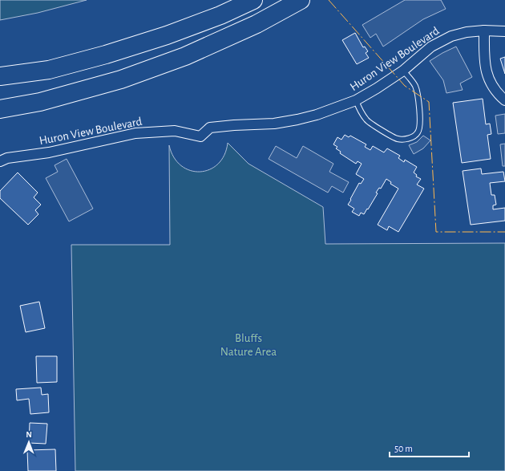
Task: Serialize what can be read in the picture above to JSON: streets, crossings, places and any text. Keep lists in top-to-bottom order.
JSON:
{
  "streets": {
    "street": ["Huron View Boulevard"]
  },
  "parks": ["Bluffs Nature Area"],
  "scale_bar": "50 m",
  "north": "top"
}
